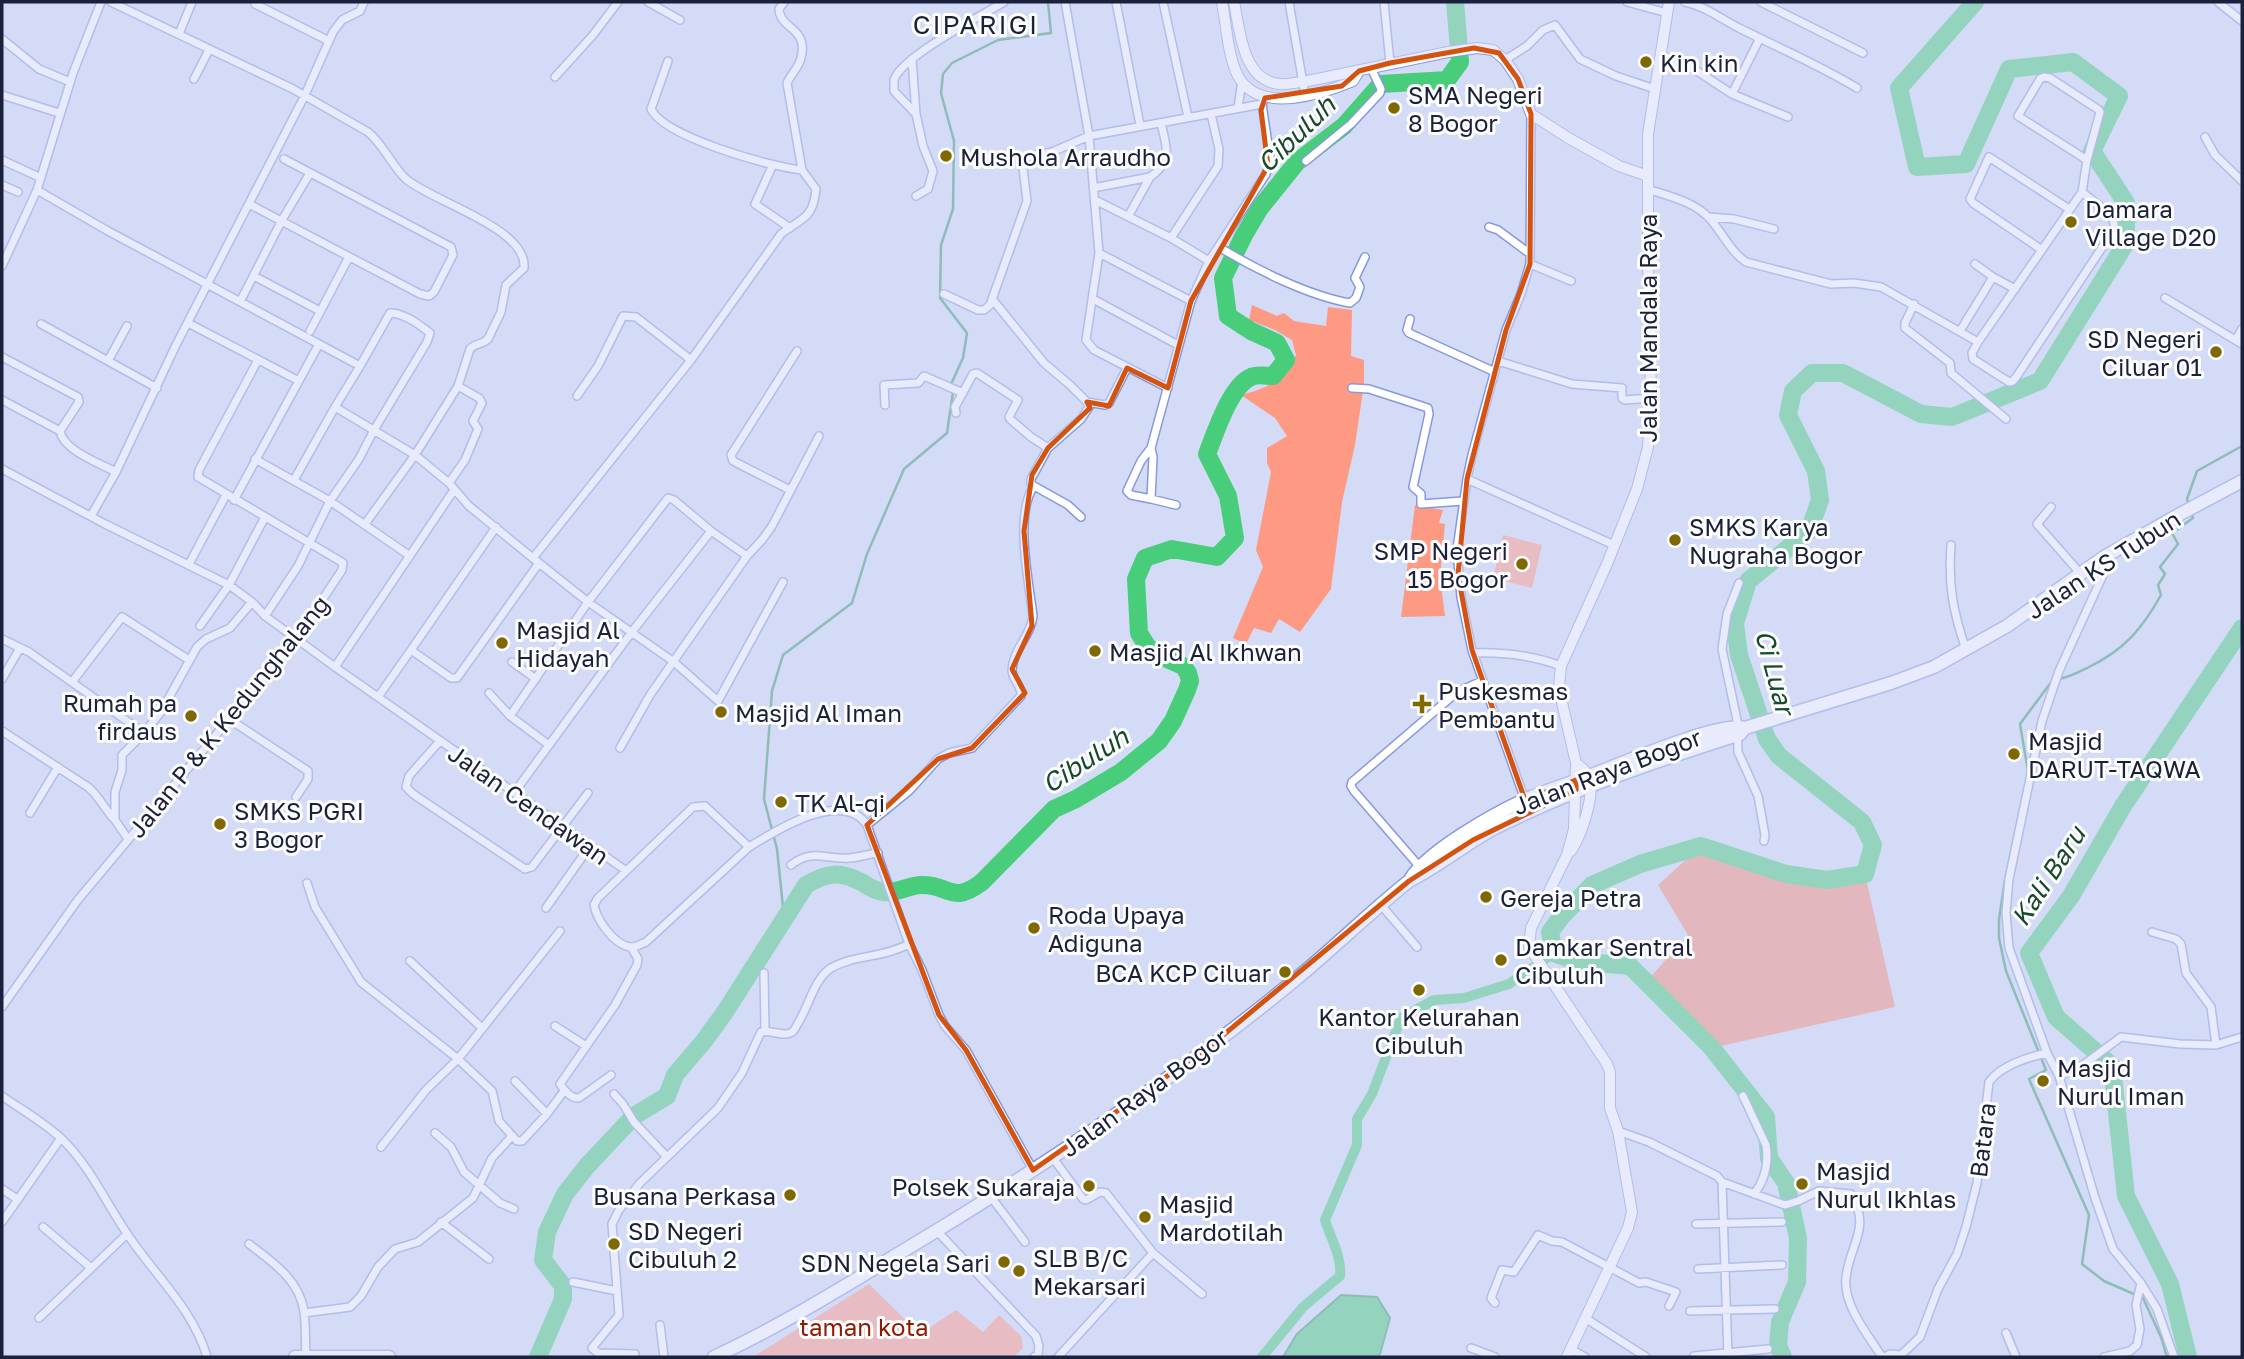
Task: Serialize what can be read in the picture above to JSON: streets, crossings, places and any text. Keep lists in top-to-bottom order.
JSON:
{
  "streets": {
    "highway": ["Jalan KS Tubun", "Jalan Raya Bogor"],
    "street": [
      "Jalan Mandala Raya",
      "Jalan P & K Kedunghalang",
      "Jalan Cendawan",
      "Batara"
    ]
  },
  "crossings": [
    ["Jalan Mandala Raya", "Jalan Raya Bogor"],
    ["Jalan KS Tubun", "Jalan Raya Bogor"],
    ["Jalan P & K Kedunghalang", "Jalan Cendawan"]
  ],
  "districts": ["CIPARIGI"],
  "water": ["Cibuluh", "Ci Luar", "Kali Baru"],
  "parks": ["taman kota"],
  "places": {
    "other": [
      "Kin kin",
      "SMA Negeri 8 Bogor",
      "Mushola Arraudho",
      "Damara Village D20",
      "SD Negeri Ciluar 01",
      "SMKS Karya Nugraha Bogor",
      "SMP Negeri 15 Bogor",
      "Masjid Al Hidayah",
      "Masjid Al Ikhwan",
      "Masjid Al Iman",
      "Rumah pa firdaus",
      "Masjid DARUT-TAQWA",
      "TK Al-qi",
      "SMKS PGRI 3 Bogor",
      "Gereja Petra",
      "Roda Upaya Adiguna",
      "Damkar Sentral Cibuluh",
      "BCA KCP Ciluar",
      "Kantor Kelurahan Cibuluh",
      "Masjid Nurul Iman",
      "Masjid Nurul Ikhlas",
      "Polsek Sukaraja",
      "Busana Perkasa",
      "Masjid Mardotilah",
      "SD Negeri Cibuluh 2",
      "SDN Negela Sari",
      "SLB B/C Mekarsari"
    ],
    "health": ["Puskesmas Pembantu"]
  }
}
